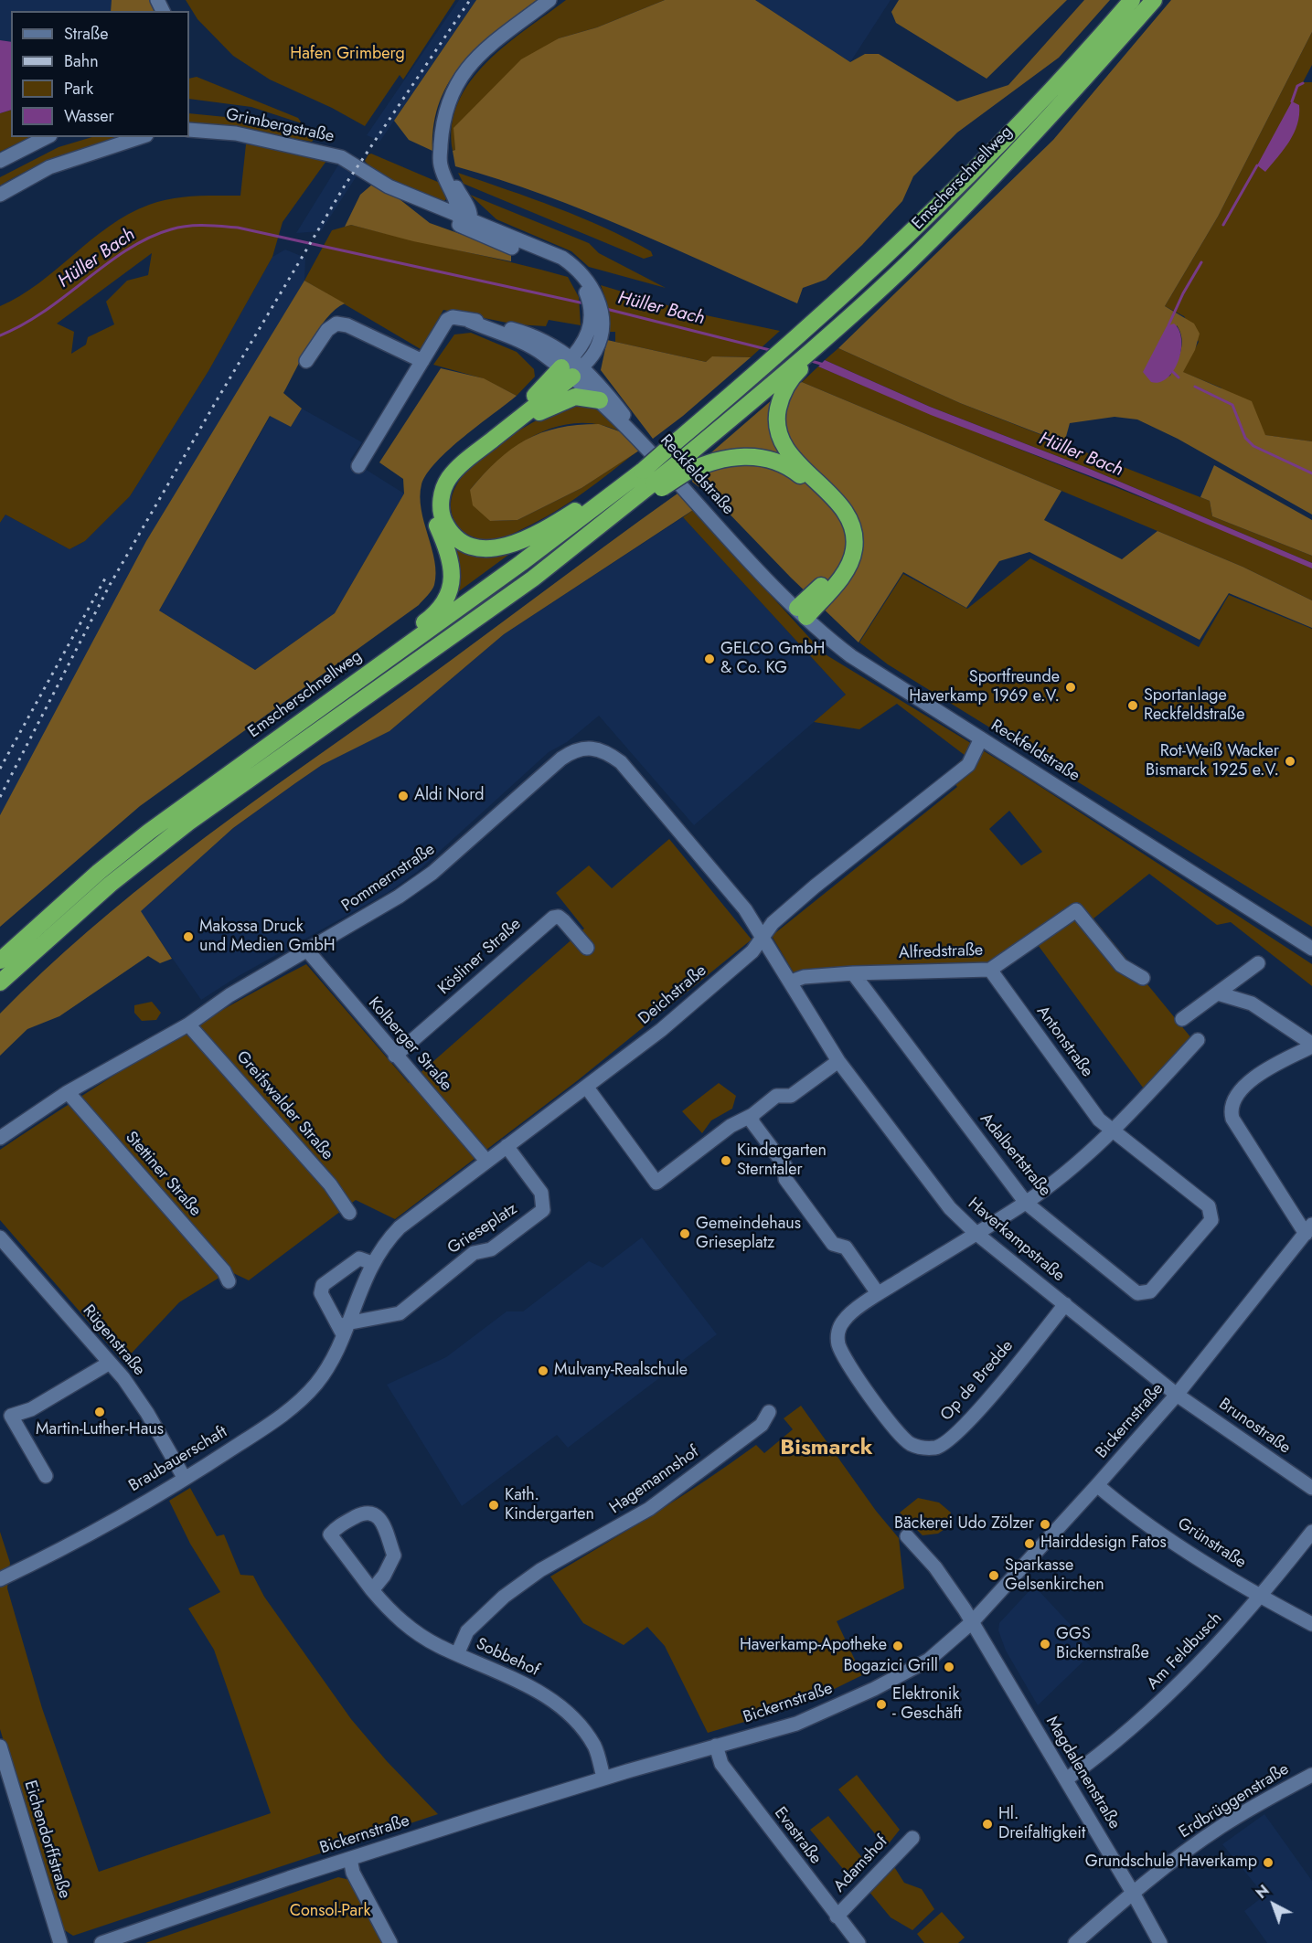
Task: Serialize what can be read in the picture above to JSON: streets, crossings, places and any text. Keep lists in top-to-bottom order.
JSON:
{
  "streets": {
    "highway": ["Emscherschnellweg"],
    "street": [
      "Grimbergstraße",
      "Reckfeldstraße",
      "Pommernstraße",
      "Alfredstraße",
      "Kösliner Straße",
      "Deichstraße",
      "Antonstraße",
      "Kolberger Straße",
      "Greifswalder Straße",
      "Adalbertstraße",
      "Stettiner Straße",
      "Grieseplatz",
      "Haverkampstraße",
      "Rügenstraße",
      "Op de Bredde",
      "Bickernstraße",
      "Brunostraße",
      "Braubauerschaft",
      "Hagemannshof",
      "Grünstraße",
      "Am Feldbusch",
      "Sobbehof",
      "Magdalenenstraße",
      "Erdbrüggenstraße",
      "Evastraße",
      "Eichendorffstraße",
      "Adamshof"
    ]
  },
  "crossings": [
    ["Reckfeldstraße", "Deichstraße"],
    ["Pommernstraße", "Deichstraße"],
    ["Pommernstraße", "Kolberger Straße"],
    ["Pommernstraße", "Greifswalder Straße"],
    ["Pommernstraße", "Stettiner Straße"],
    ["Pommernstraße", "Haverkampstraße"],
    ["Alfredstraße", "Antonstraße"],
    ["Alfredstraße", "Adalbertstraße"],
    ["Alfredstraße", "Haverkampstraße"],
    ["Kösliner Straße", "Kolberger Straße"],
    ["Deichstraße", "Kolberger Straße"],
    ["Deichstraße", "Grieseplatz"],
    ["Deichstraße", "Haverkampstraße"],
    ["Deichstraße", "Braubauerschaft"],
    ["Antonstraße", "Adalbertstraße"],
    ["Grieseplatz", "Braubauerschaft"],
    ["Haverkampstraße", "Op de Bredde"],
    ["Haverkampstraße", "Bickernstraße"],
    ["Haverkampstraße", "Brunostraße"],
    ["Rügenstraße", "Braubauerschaft"],
    ["Bickernstraße", "Brunostraße"],
    ["Bickernstraße", "Grünstraße"],
    ["Bickernstraße", "Sobbehof"],
    ["Bickernstraße", "Magdalenenstraße"],
    ["Bickernstraße", "Evastraße"],
    ["Hagemannshof", "Sobbehof"],
    ["Grünstraße", "Am Feldbusch"],
    ["Am Feldbusch", "Magdalenenstraße"],
    ["Magdalenenstraße", "Erdbrüggenstraße"],
    ["Evastraße", "Adamshof"]
  ],
  "districts": ["Bismarck"],
  "water": ["Hüller Bach"],
  "parks": ["Hafen Grimberg", "Consol-Park"],
  "places": [
    "GELCO GmbH & Co. KG",
    "Sportfreunde Haverkamp 1969 e.V.",
    "Sportanlage Reckfeldstraße",
    "Rot-Weiß Wacker Bismarck 1925 e.V.",
    "Aldi Nord",
    "Makossa Druck und Medien GmbH",
    "Kindergarten Sterntaler",
    "Gemeindehaus Grieseplatz",
    "Mulvany-Realschule",
    "Martin-Luther-Haus",
    "Kath. Kindergarten",
    "Bäckerei Udo Zölzer",
    "Hairddesign Fatos",
    "Sparkasse Gelsenkirchen",
    "GGS Bickernstraße",
    "Haverkamp-Apotheke",
    "Bogazici Grill",
    "Elektronik - Geschäft",
    "Hl. Dreifaltigkeit",
    "Grundschule Haverkamp"
  ],
  "legend": [
    "Straße",
    "Bahn",
    "Park",
    "Wasser"
  ],
  "north": "top left"
}
